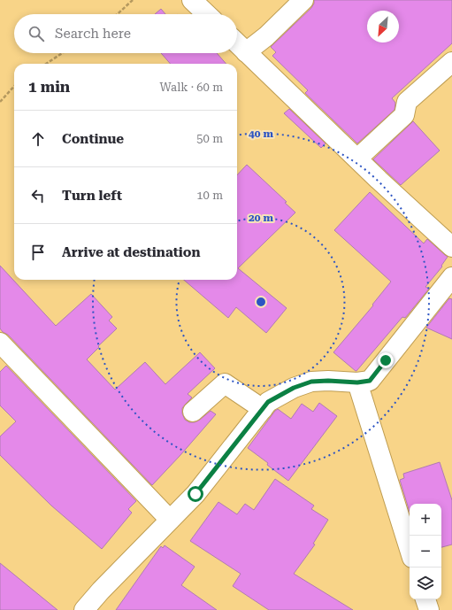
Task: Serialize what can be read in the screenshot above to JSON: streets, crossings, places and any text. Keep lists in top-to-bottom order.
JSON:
{
  "north": "bottom left",
  "page": {
    "search": "Search here",
    "heading": ["1 min", "Walk · 60 m"],
    "list": [
      ["Continue", "50 m"],
      ["Turn left", "10 m"],
      "Arrive at destination"
    ],
    "map_buttons": ["+", "−"]
  },
  "rings": ["40 m", "20 m"]
}
